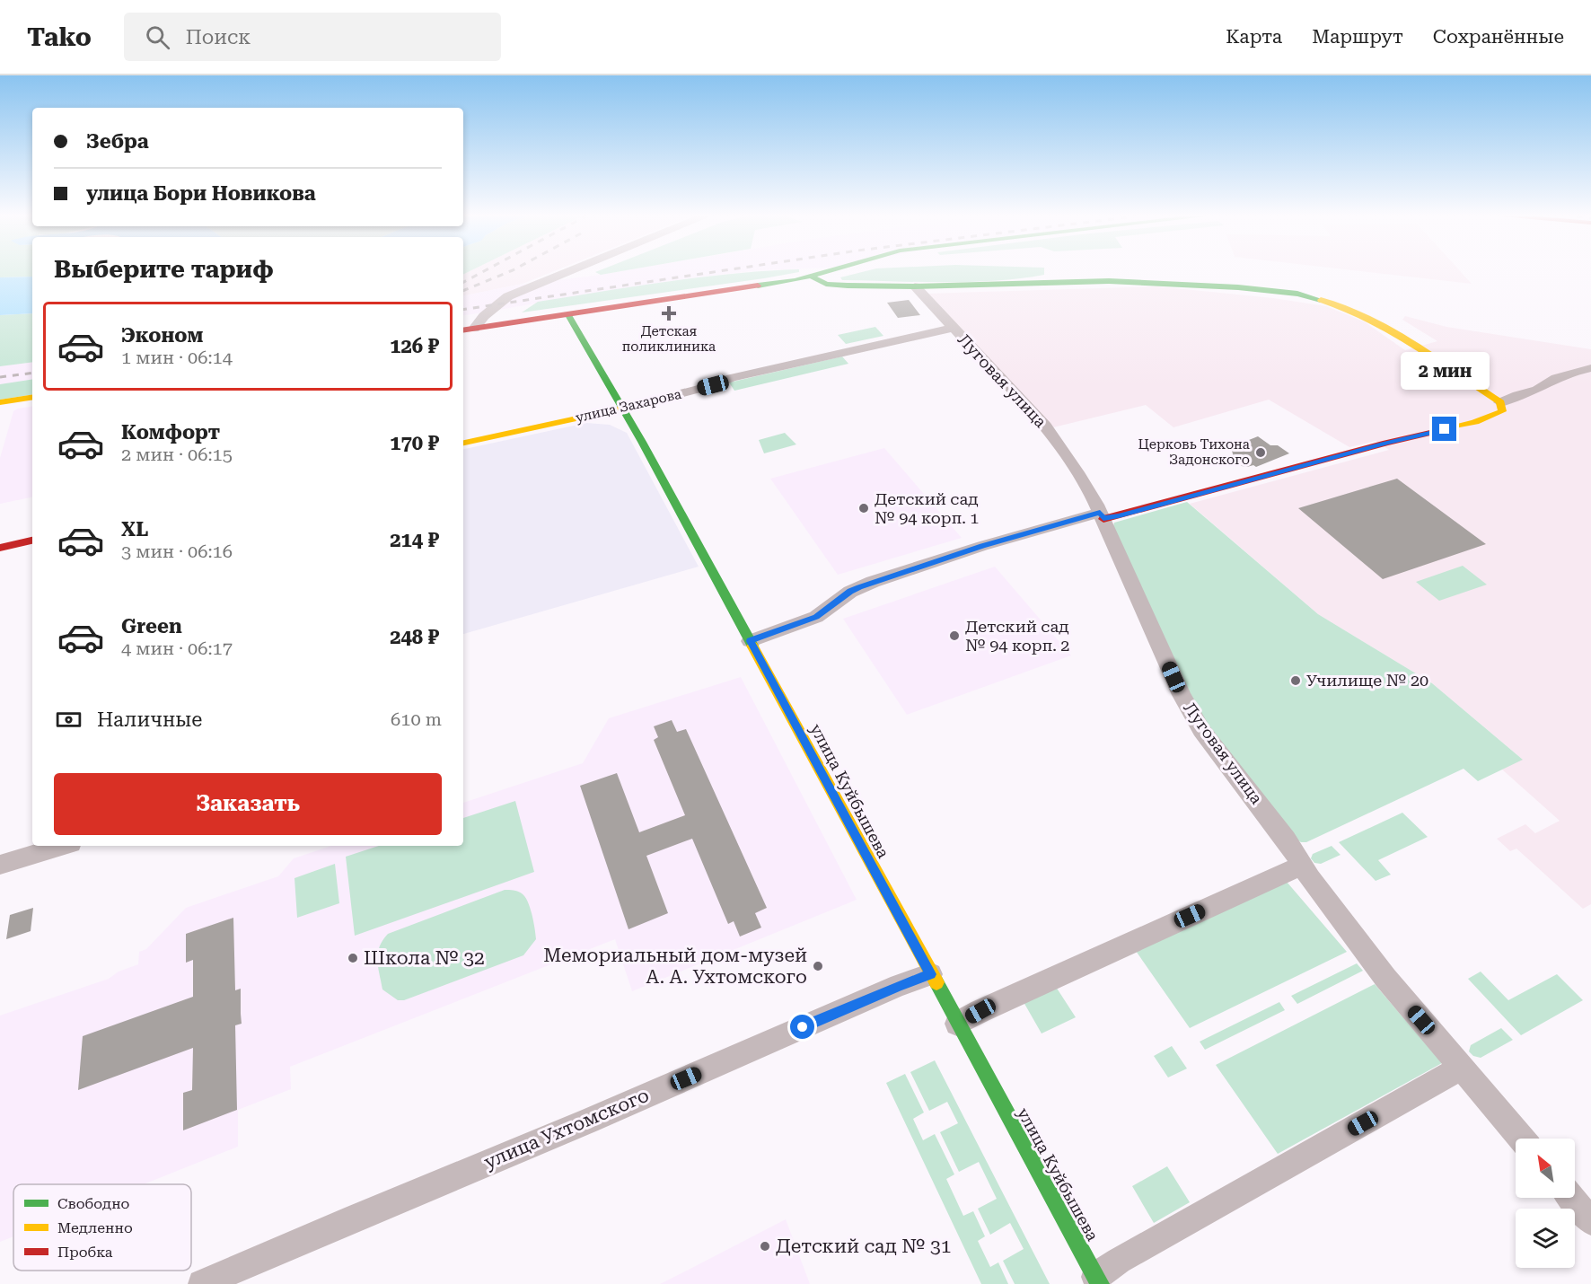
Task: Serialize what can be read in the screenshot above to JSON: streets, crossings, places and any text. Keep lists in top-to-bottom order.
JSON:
{
  "streets": {
    "street": [
      "Луговая улица",
      "улица Захарова",
      "улица Куйбышева",
      "улица Ухтомского"
    ]
  },
  "crossings": [
    ["Луговая улица", "улица Захарова"],
    ["улица Захарова", "улица Куйбышева"],
    ["улица Куйбышева", "улица Ухтомского"]
  ],
  "places": {
    "health": ["Детская поликлиника"],
    "other": [
      "Церковь Тихона Задонского",
      "Детский сад № 94 корп. 1",
      "Детский сад № 94 корп. 2",
      "Училище № 20",
      "Школа № 32",
      "Мемориальный дом-музей А. А. Ухтомского",
      "Детский сад № 31"
    ]
  },
  "legend": ["Свободно", "Медленно", "Пробка"],
  "north": "top left",
  "page": {
    "header": "Tako",
    "search": "Поиск",
    "nav": ["Карта", "Маршрут", "Сохранённые"],
    "banner": ["Зебра", "улица Бори Новикова"],
    "heading": "Выберите тариф",
    "list": [
      {
        "name": "Эконом",
        "note": "1 мин · 06:14",
        "value": "126 ₽"
      },
      {
        "name": "Комфорт",
        "note": "2 мин · 06:15",
        "value": "170 ₽"
      },
      {
        "name": "XL",
        "note": "3 мин · 06:16",
        "value": "214 ₽"
      },
      {
        "name": "Green",
        "note": "4 мин · 06:17",
        "value": "248 ₽"
      }
    ],
    "bubble": "2 мин",
    "pay": ["Наличные", "610 m"],
    "buttons": "Заказать"
  }
}
